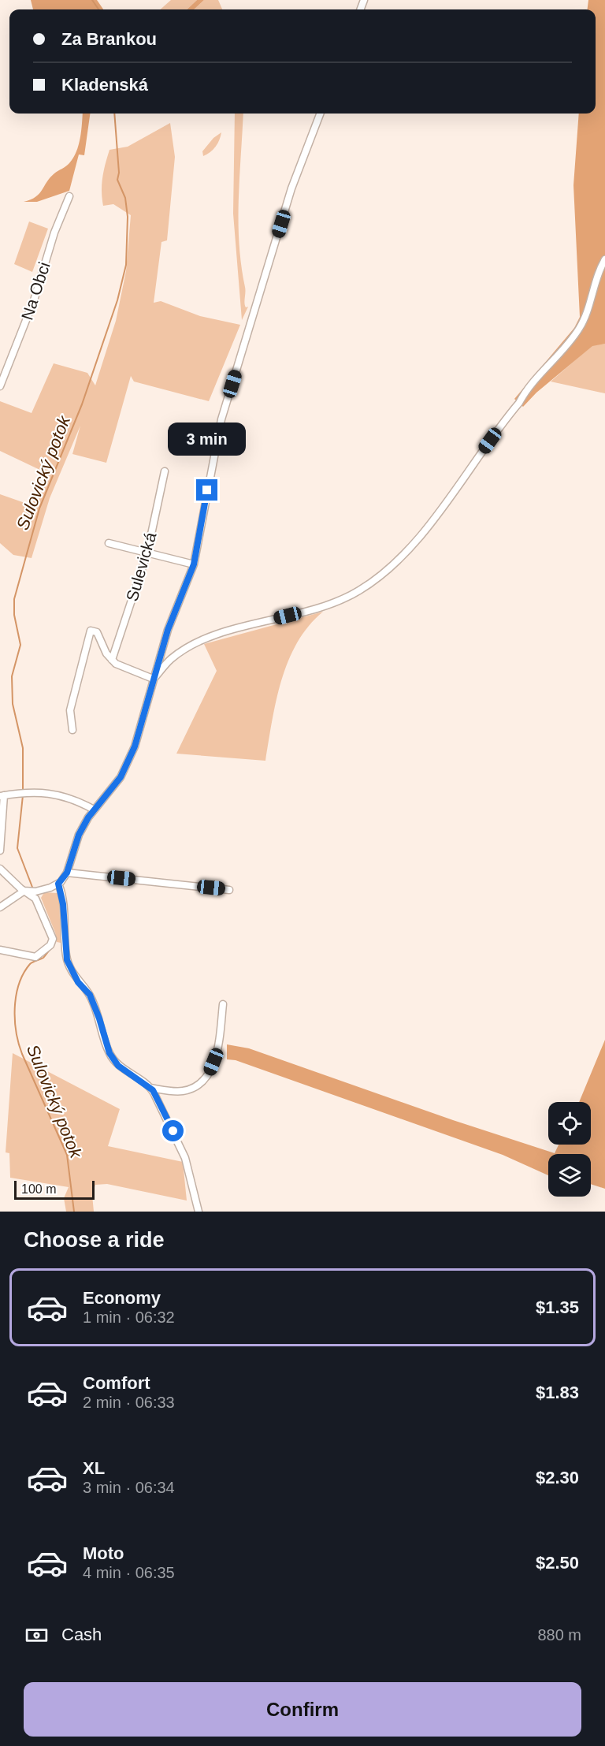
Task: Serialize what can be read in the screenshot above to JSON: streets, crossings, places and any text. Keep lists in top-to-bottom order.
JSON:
{
  "streets": {
    "street": ["Na Obci", "Sulevická"]
  },
  "water": ["Sulovický potok"],
  "scale_bar": "100 m",
  "page": {
    "banner": ["Za Brankou", "Kladenská"],
    "bubble": "3 min",
    "scale": "100 m",
    "heading": "Choose a ride",
    "list": [
      {
        "name": "Economy",
        "note": "1 min · 06:32",
        "value": "$1.35"
      },
      {
        "name": "Comfort",
        "note": "2 min · 06:33",
        "value": "$1.83"
      },
      {
        "name": "XL",
        "note": "3 min · 06:34",
        "value": "$2.30"
      },
      {
        "name": "Moto",
        "note": "4 min · 06:35",
        "value": "$2.50"
      }
    ],
    "pay": ["Cash", "880 m"],
    "buttons": "Confirm"
  }
}
